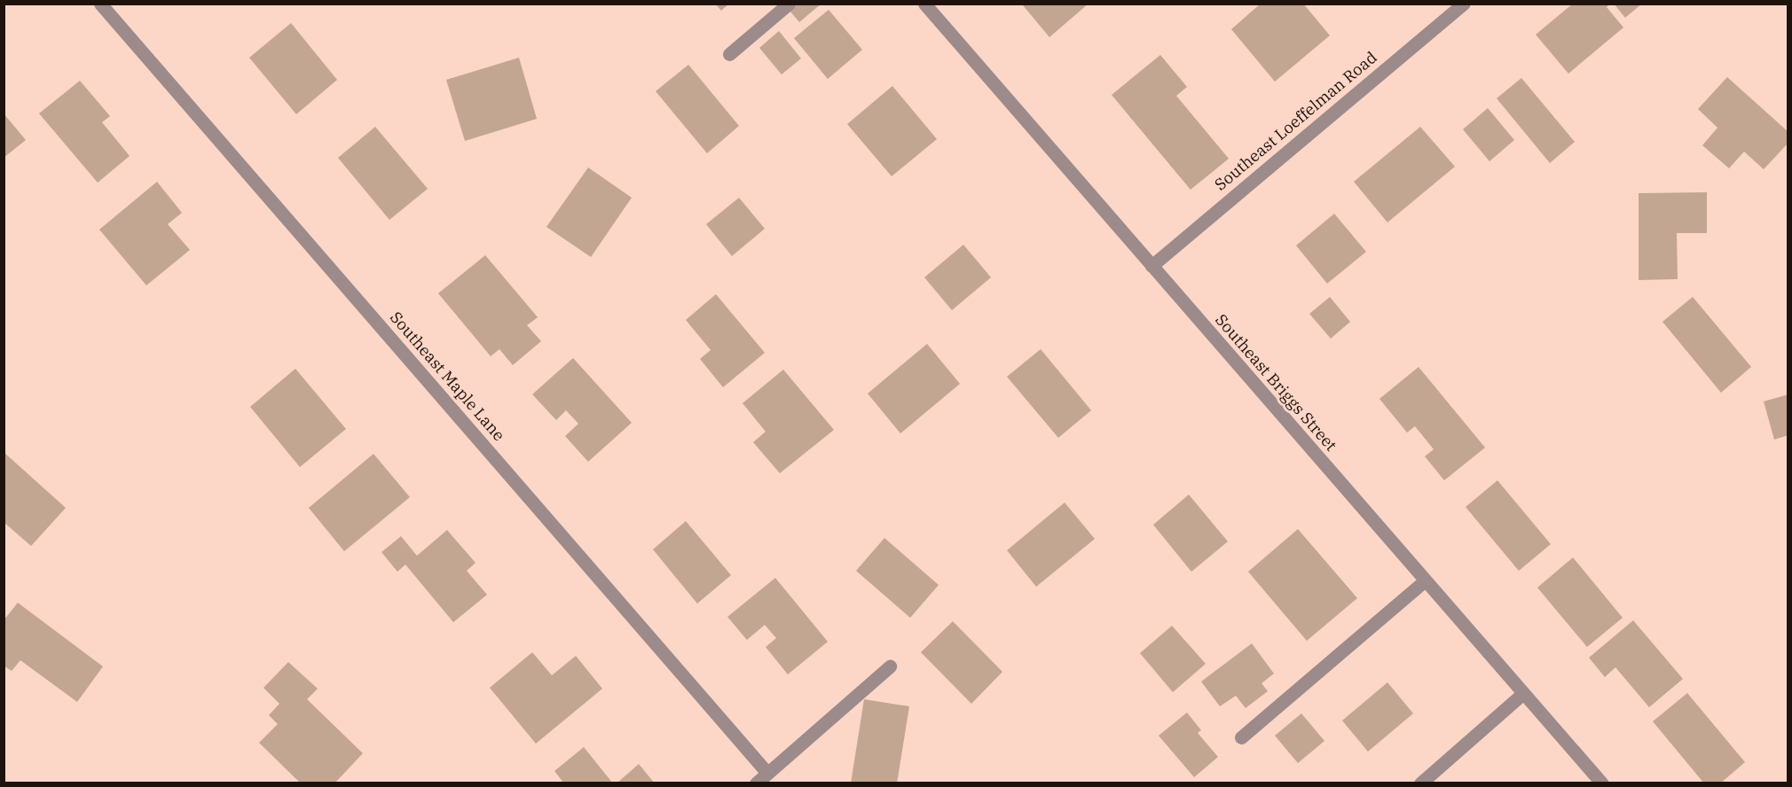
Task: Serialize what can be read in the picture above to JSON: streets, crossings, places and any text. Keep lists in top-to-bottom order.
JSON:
{
  "streets": {
    "street": ["Southeast Loeffelman Road", "Southeast Maple Lane", "Southeast Briggs Street"]
  },
  "crossings": [
    ["Southeast Loeffelman Road", "Southeast Briggs Street"]
  ]
}
